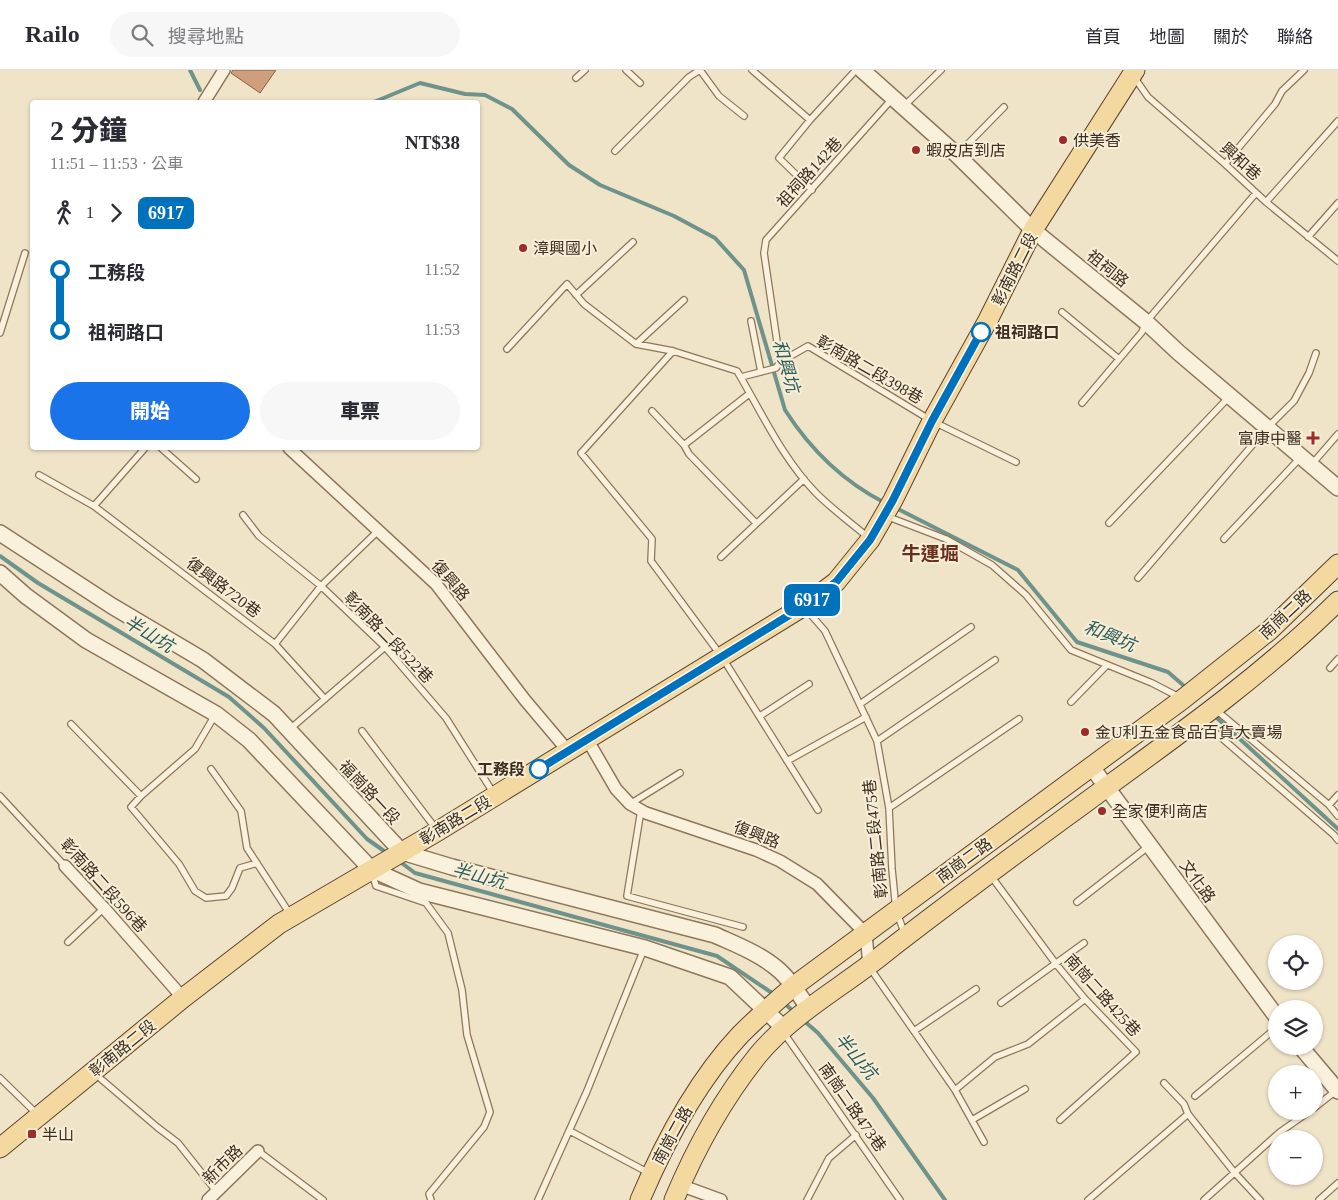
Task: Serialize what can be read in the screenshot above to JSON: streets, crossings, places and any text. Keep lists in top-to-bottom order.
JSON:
{
  "streets": {
    "main road": ["彰南路二段", "南崗二路"],
    "street": [
      "祖祠路",
      "復興路",
      "福崗路一段",
      "文化路",
      "彰南路二段596巷",
      "新市路"
    ],
    "lane": [
      "興和巷",
      "祖祠路142巷",
      "彰南路二段398巷",
      "復興路720巷",
      "彰南路二段522巷",
      "彰南路二段475巷",
      "南崗二路425巷",
      "南崗二路473巷"
    ]
  },
  "crossings": [
    ["興和巷", "彰南路二段"],
    ["祖祠路142巷", "祖祠路"],
    ["祖祠路142巷", "彰南路二段398巷"],
    ["祖祠路", "彰南路二段"],
    ["彰南路二段", "彰南路二段398巷"],
    ["彰南路二段", "復興路"],
    ["彰南路二段", "彰南路二段522巷"],
    ["彰南路二段", "福崗路一段"],
    ["彰南路二段", "彰南路二段475巷"],
    ["彰南路二段", "彰南路二段596巷"],
    ["復興路", "南崗二路"],
    ["南崗二路", "福崗路一段"],
    ["南崗二路", "彰南路二段475巷"],
    ["南崗二路", "文化路"],
    ["南崗二路", "南崗二路425巷"],
    ["南崗二路", "南崗二路473巷"],
    ["福崗路一段", "南崗二路473巷"]
  ],
  "districts": ["牛運堀"],
  "water": ["和興坑", "半山坑"],
  "places": {
    "other": [
      "供美香",
      "蝦皮店到店",
      "漳興國小",
      "祖祠路口",
      "金U利五金食品百貨大賣場",
      "工務段",
      "全家便利商店"
    ],
    "health": ["富康中醫"],
    "transit": ["半山"]
  },
  "lines": ["bus line 6917"],
  "page": {
    "header": "Railo",
    "search": "搜尋地點",
    "nav": [
      "首頁",
      "地圖",
      "關於",
      "聯絡"
    ],
    "on_map": "6917",
    "heading": ["2 分鐘", "11:51 – 11:53 · 公車", "NT$38"],
    "legs": ["1", "6917"],
    "list": [
      {
        "name": "工務段",
        "value": "11:52"
      },
      {
        "name": "祖祠路口",
        "value": "11:53"
      }
    ],
    "buttons": ["開始", "車票"],
    "map_buttons": ["+", "−"]
  }
}
